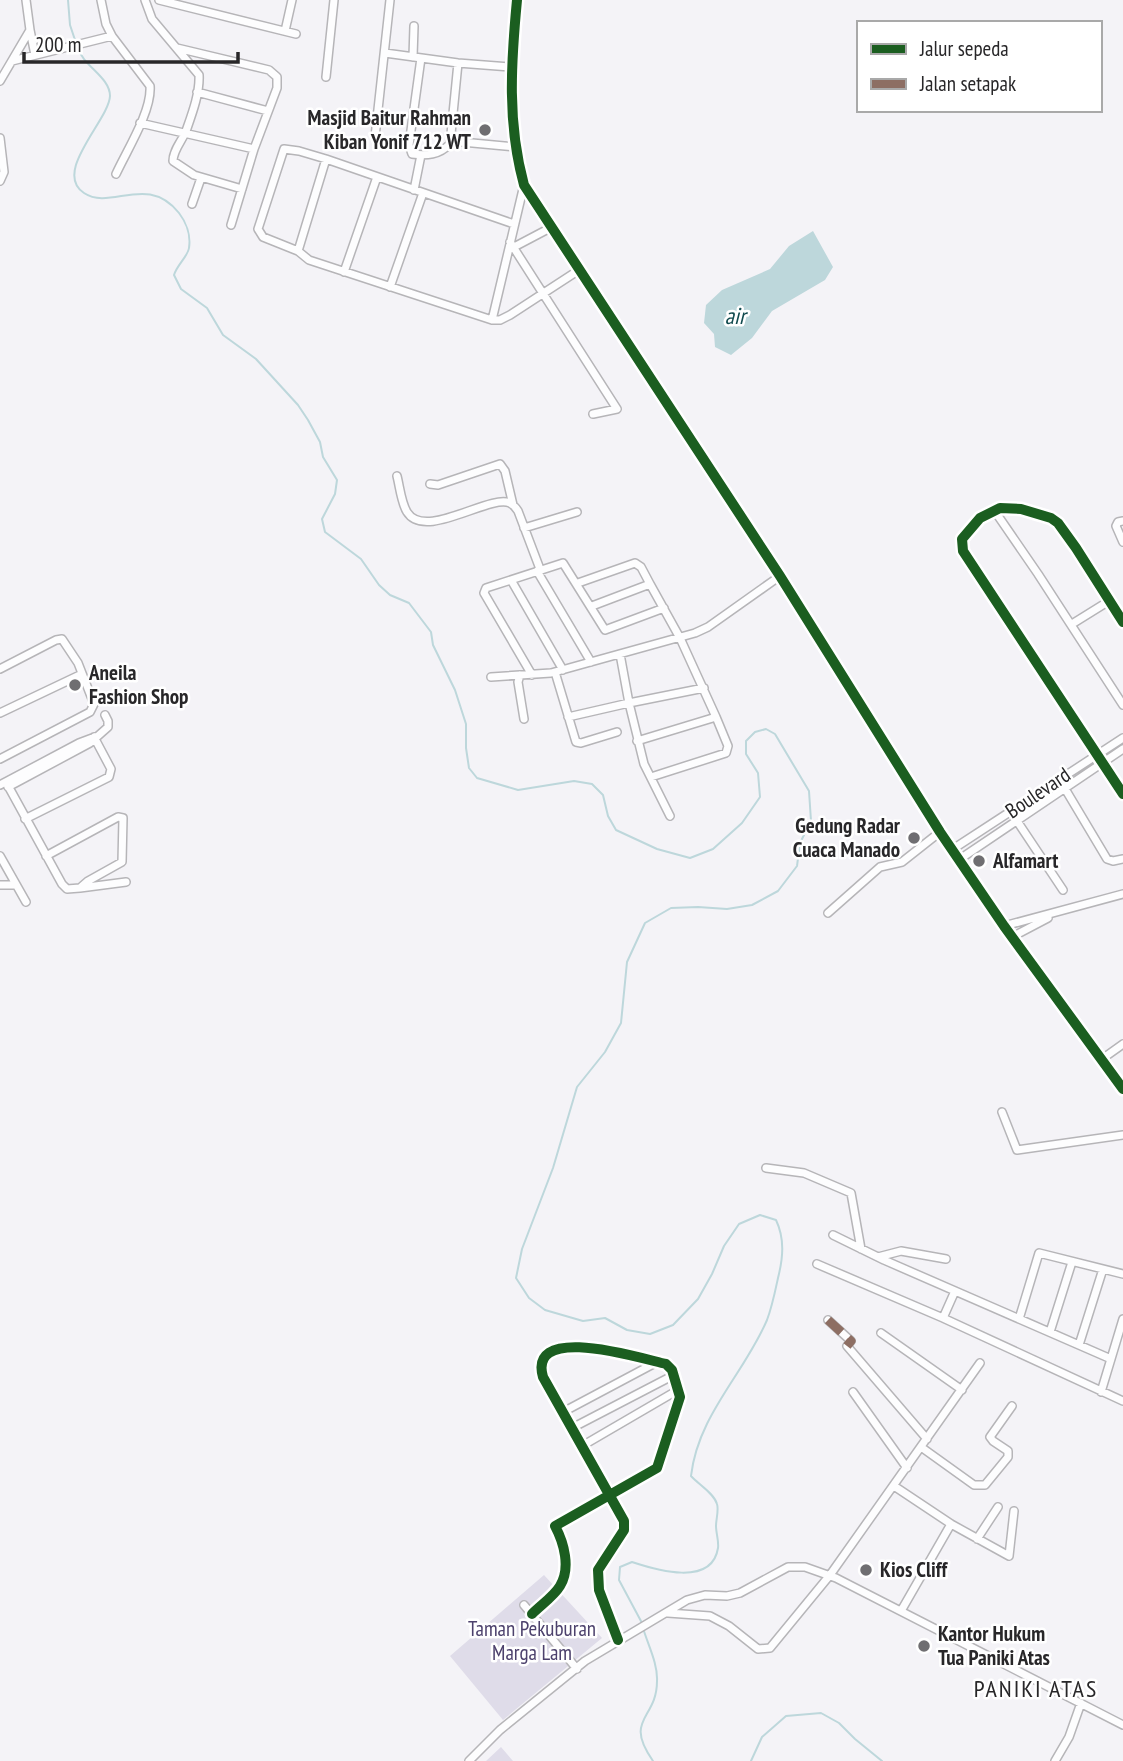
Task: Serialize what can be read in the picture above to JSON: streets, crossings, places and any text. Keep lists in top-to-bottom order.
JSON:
{
  "streets": {
    "street": ["Boulevard"]
  },
  "districts": ["PANIKI ATAS"],
  "water": ["air"],
  "parks": ["Taman Pekuburan Marga Lam"],
  "places": [
    "Masjid Baitur Rahman Kiban Yonif 712 WT",
    "Aneila Fashion Shop",
    "Gedung Radar Cuaca Manado",
    "Alfamart",
    "Kios Cliff",
    "Kantor Hukum Tua Paniki Atas"
  ],
  "legend": ["Jalur sepeda", "Jalan setapak"],
  "scale_bar": "200 m"
}
